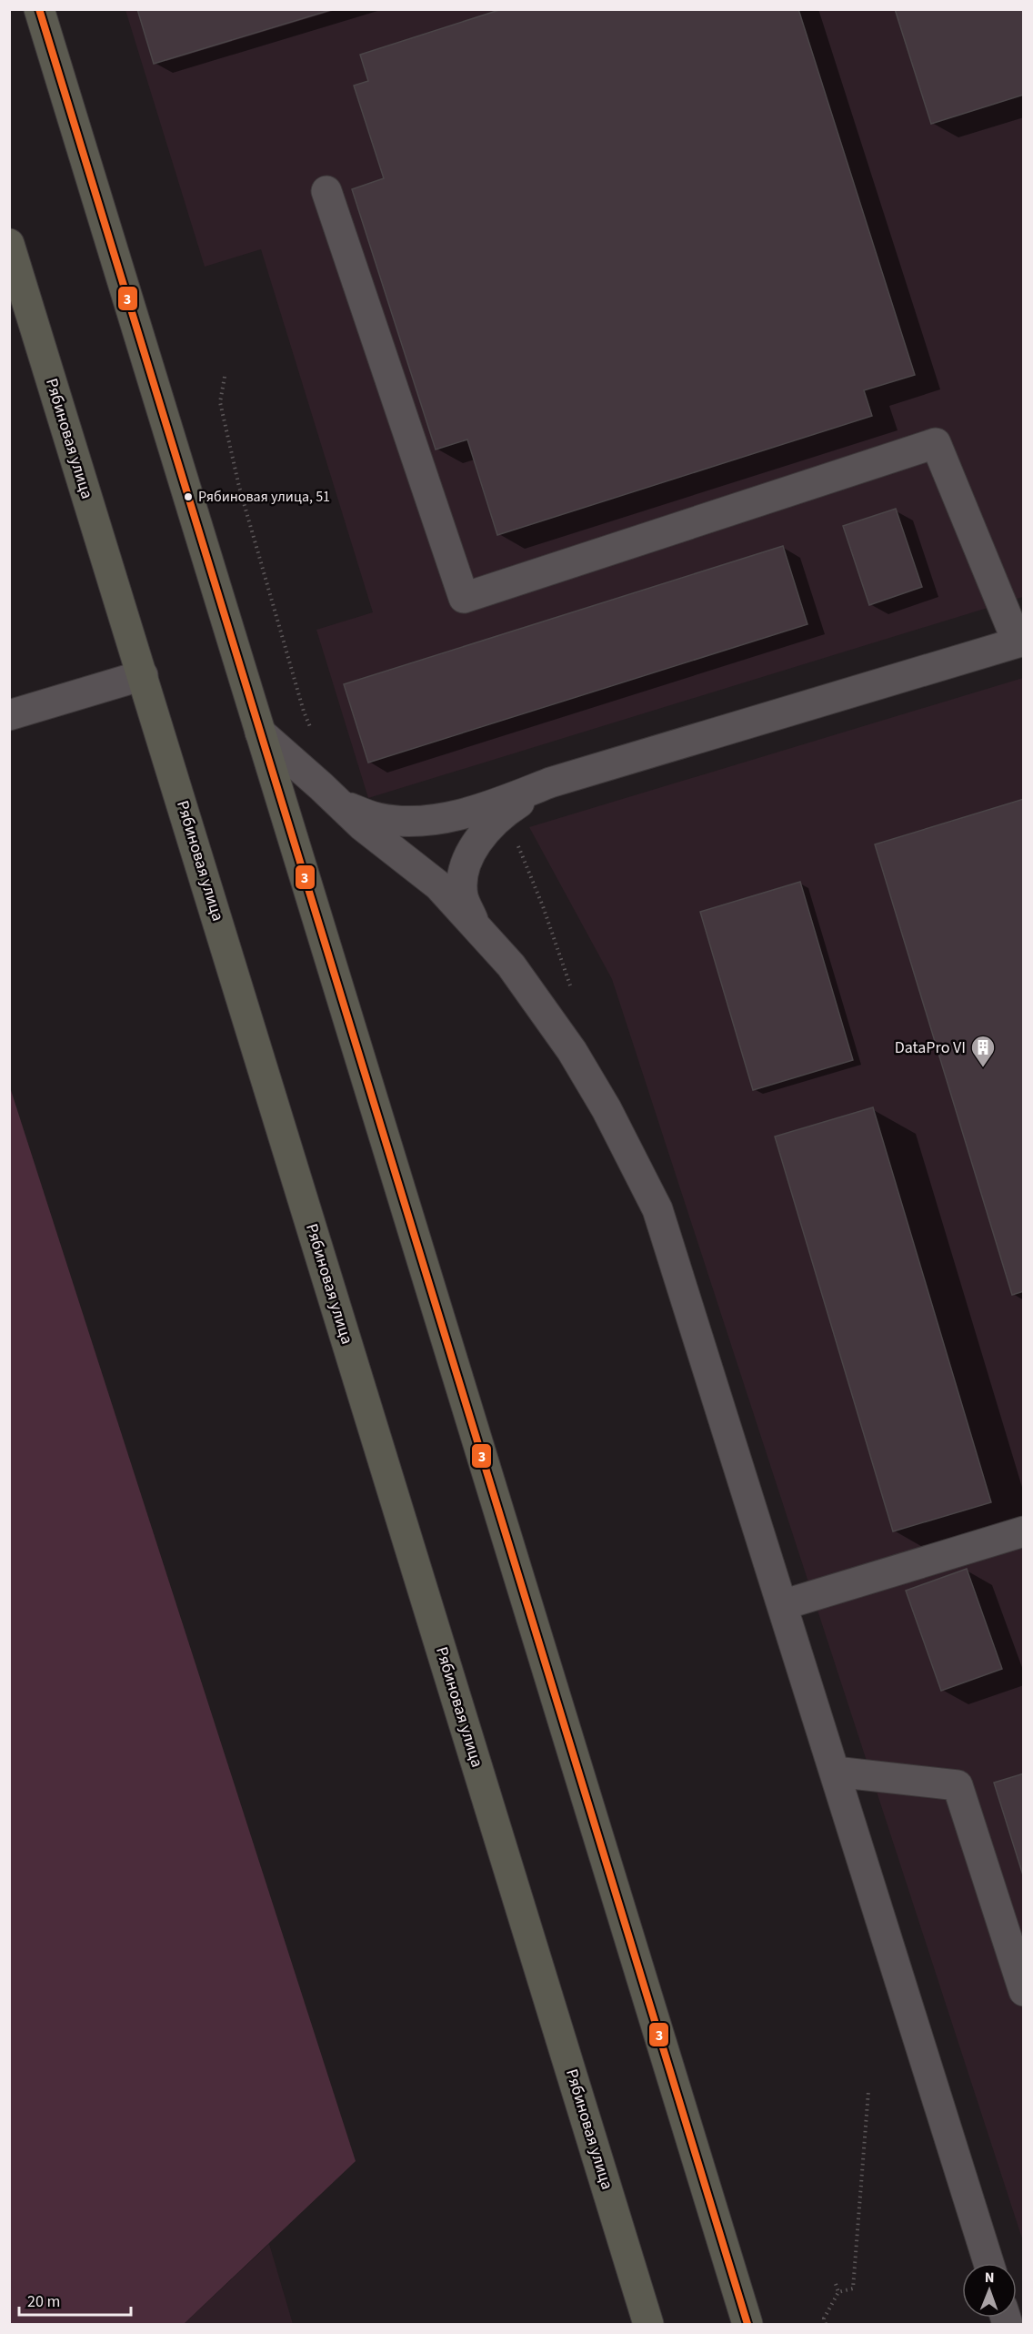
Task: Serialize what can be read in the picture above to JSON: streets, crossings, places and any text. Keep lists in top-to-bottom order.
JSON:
{
  "streets": {
    "main road": ["Рябиновая улица"]
  },
  "places": {
    "other": ["Рябиновая улица, 51"],
    "building": ["DataPro VI"]
  },
  "lines": ["transit line 3"],
  "scale_bar": "20 m",
  "north": "top"
}
